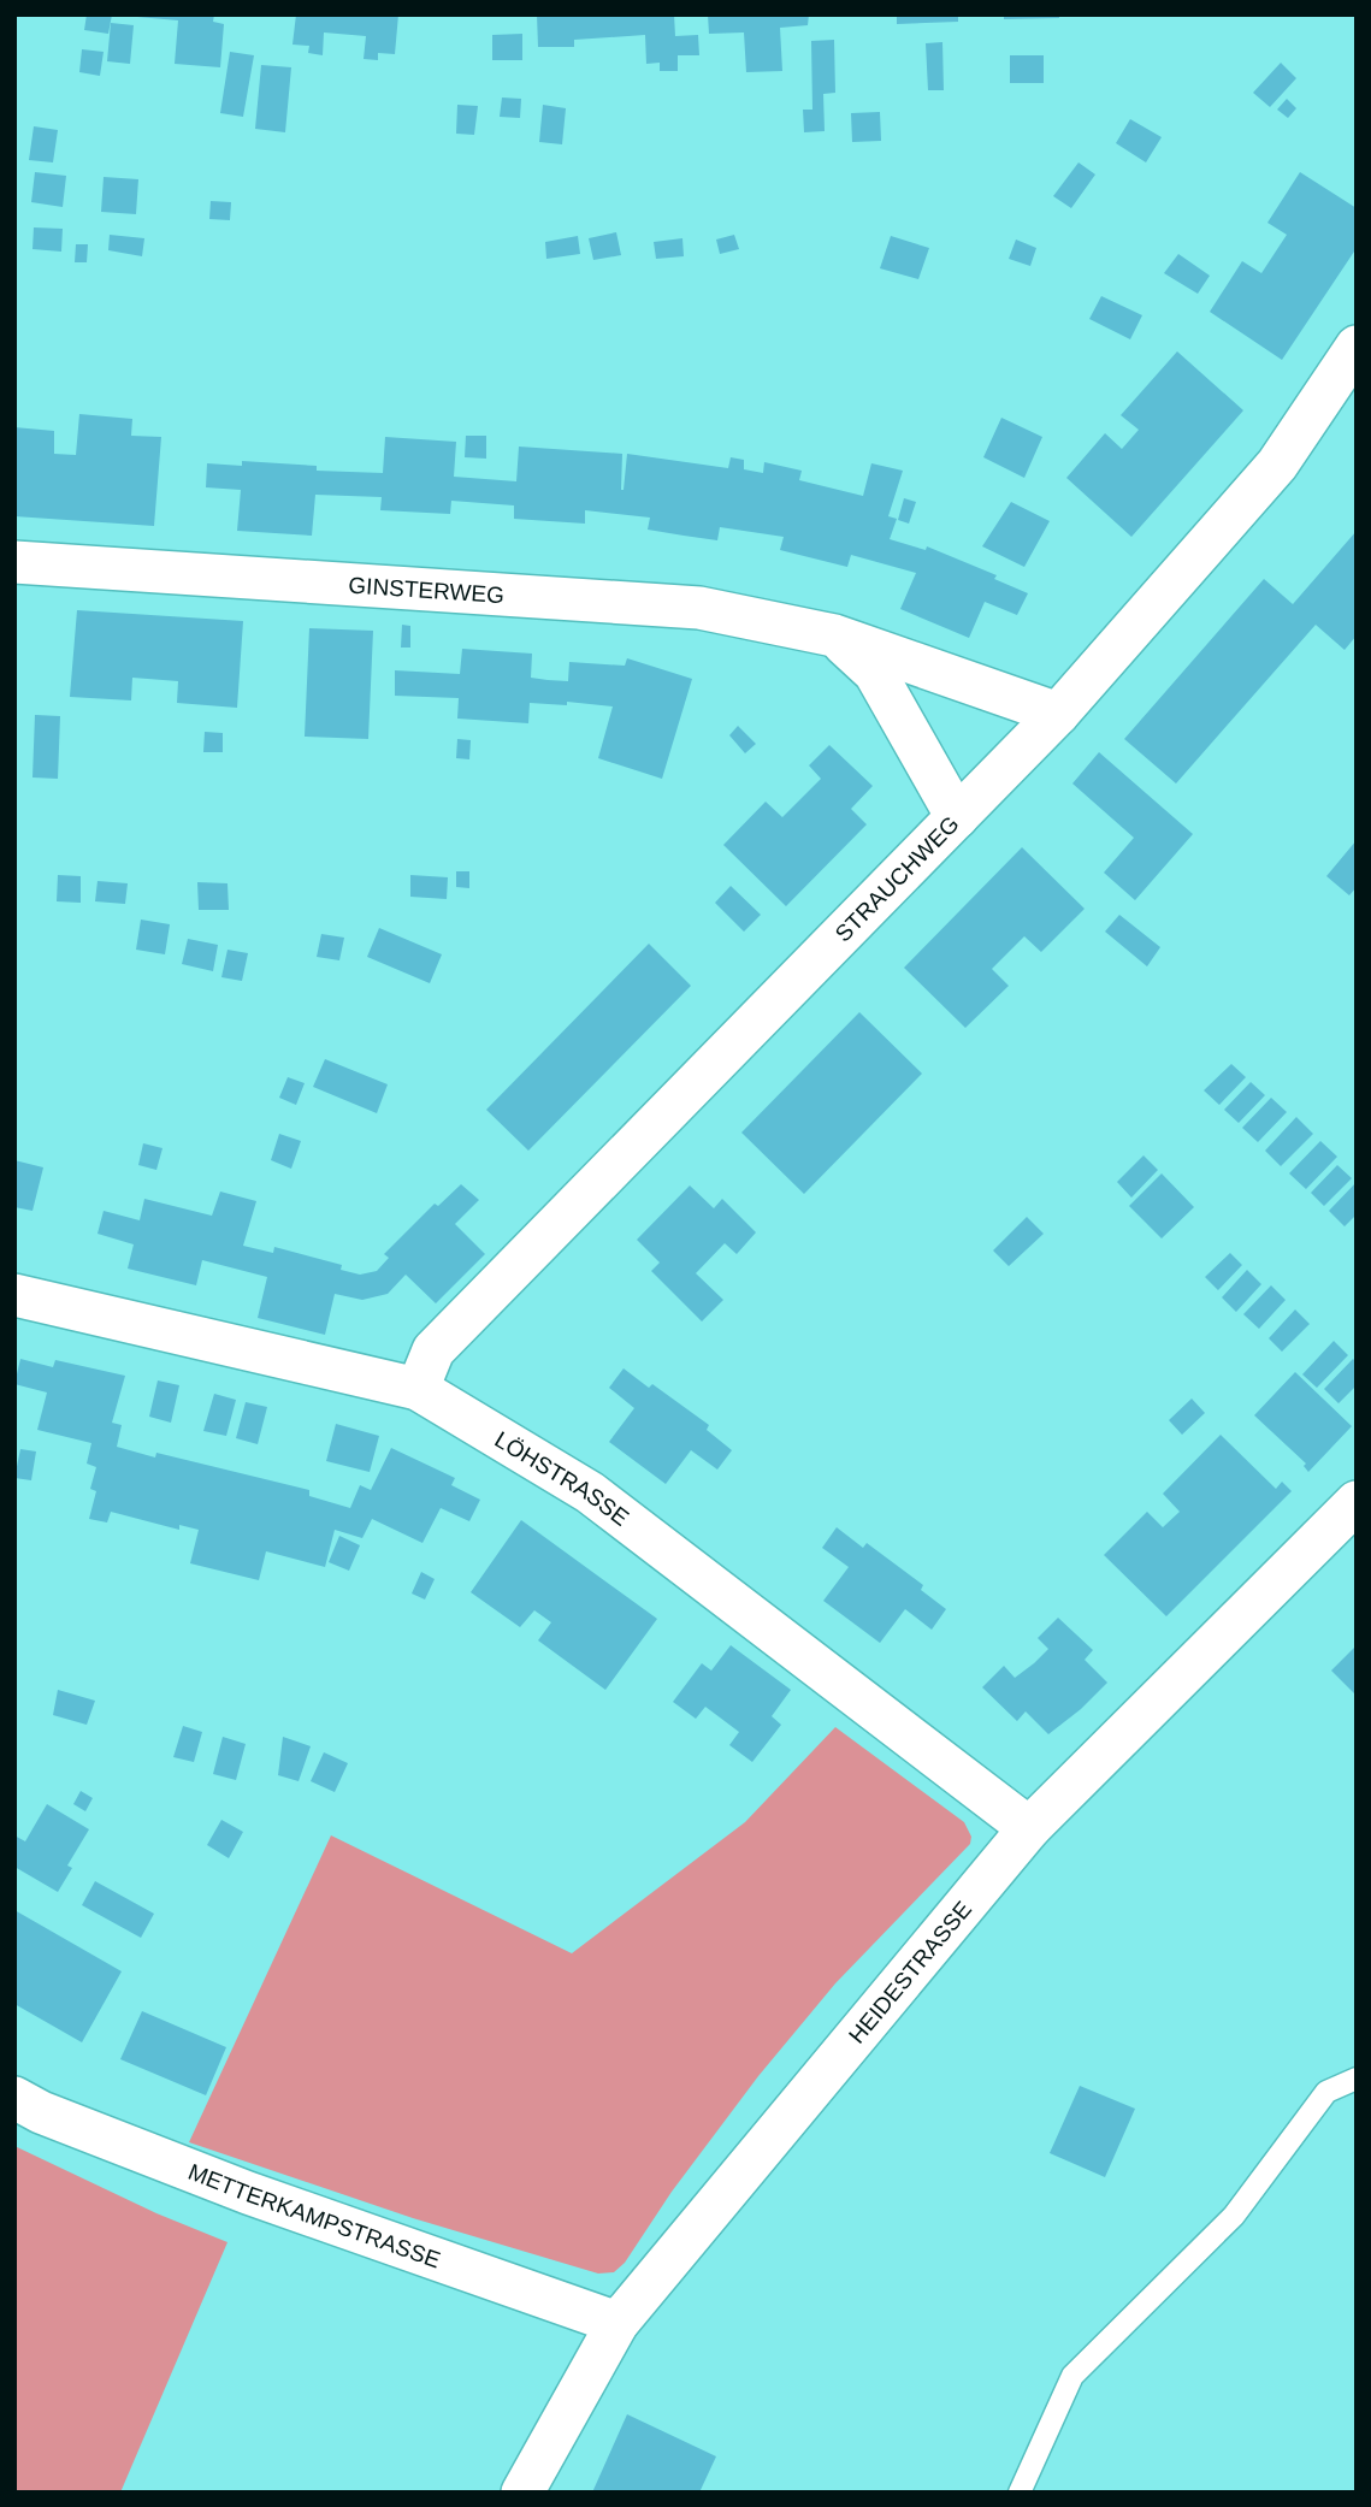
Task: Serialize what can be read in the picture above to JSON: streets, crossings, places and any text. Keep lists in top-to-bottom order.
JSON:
{
  "streets": {
    "street": [
      "GINSTERWEG",
      "STRAUCHWEG",
      "LÖHSTRASSE",
      "HEIDESTRASSE",
      "METTERKAMPSTRASSE"
    ]
  },
  "crossings": [
    ["GINSTERWEG", "STRAUCHWEG"],
    ["STRAUCHWEG", "LÖHSTRASSE"],
    ["LÖHSTRASSE", "HEIDESTRASSE"],
    ["HEIDESTRASSE", "METTERKAMPSTRASSE"]
  ]
}
